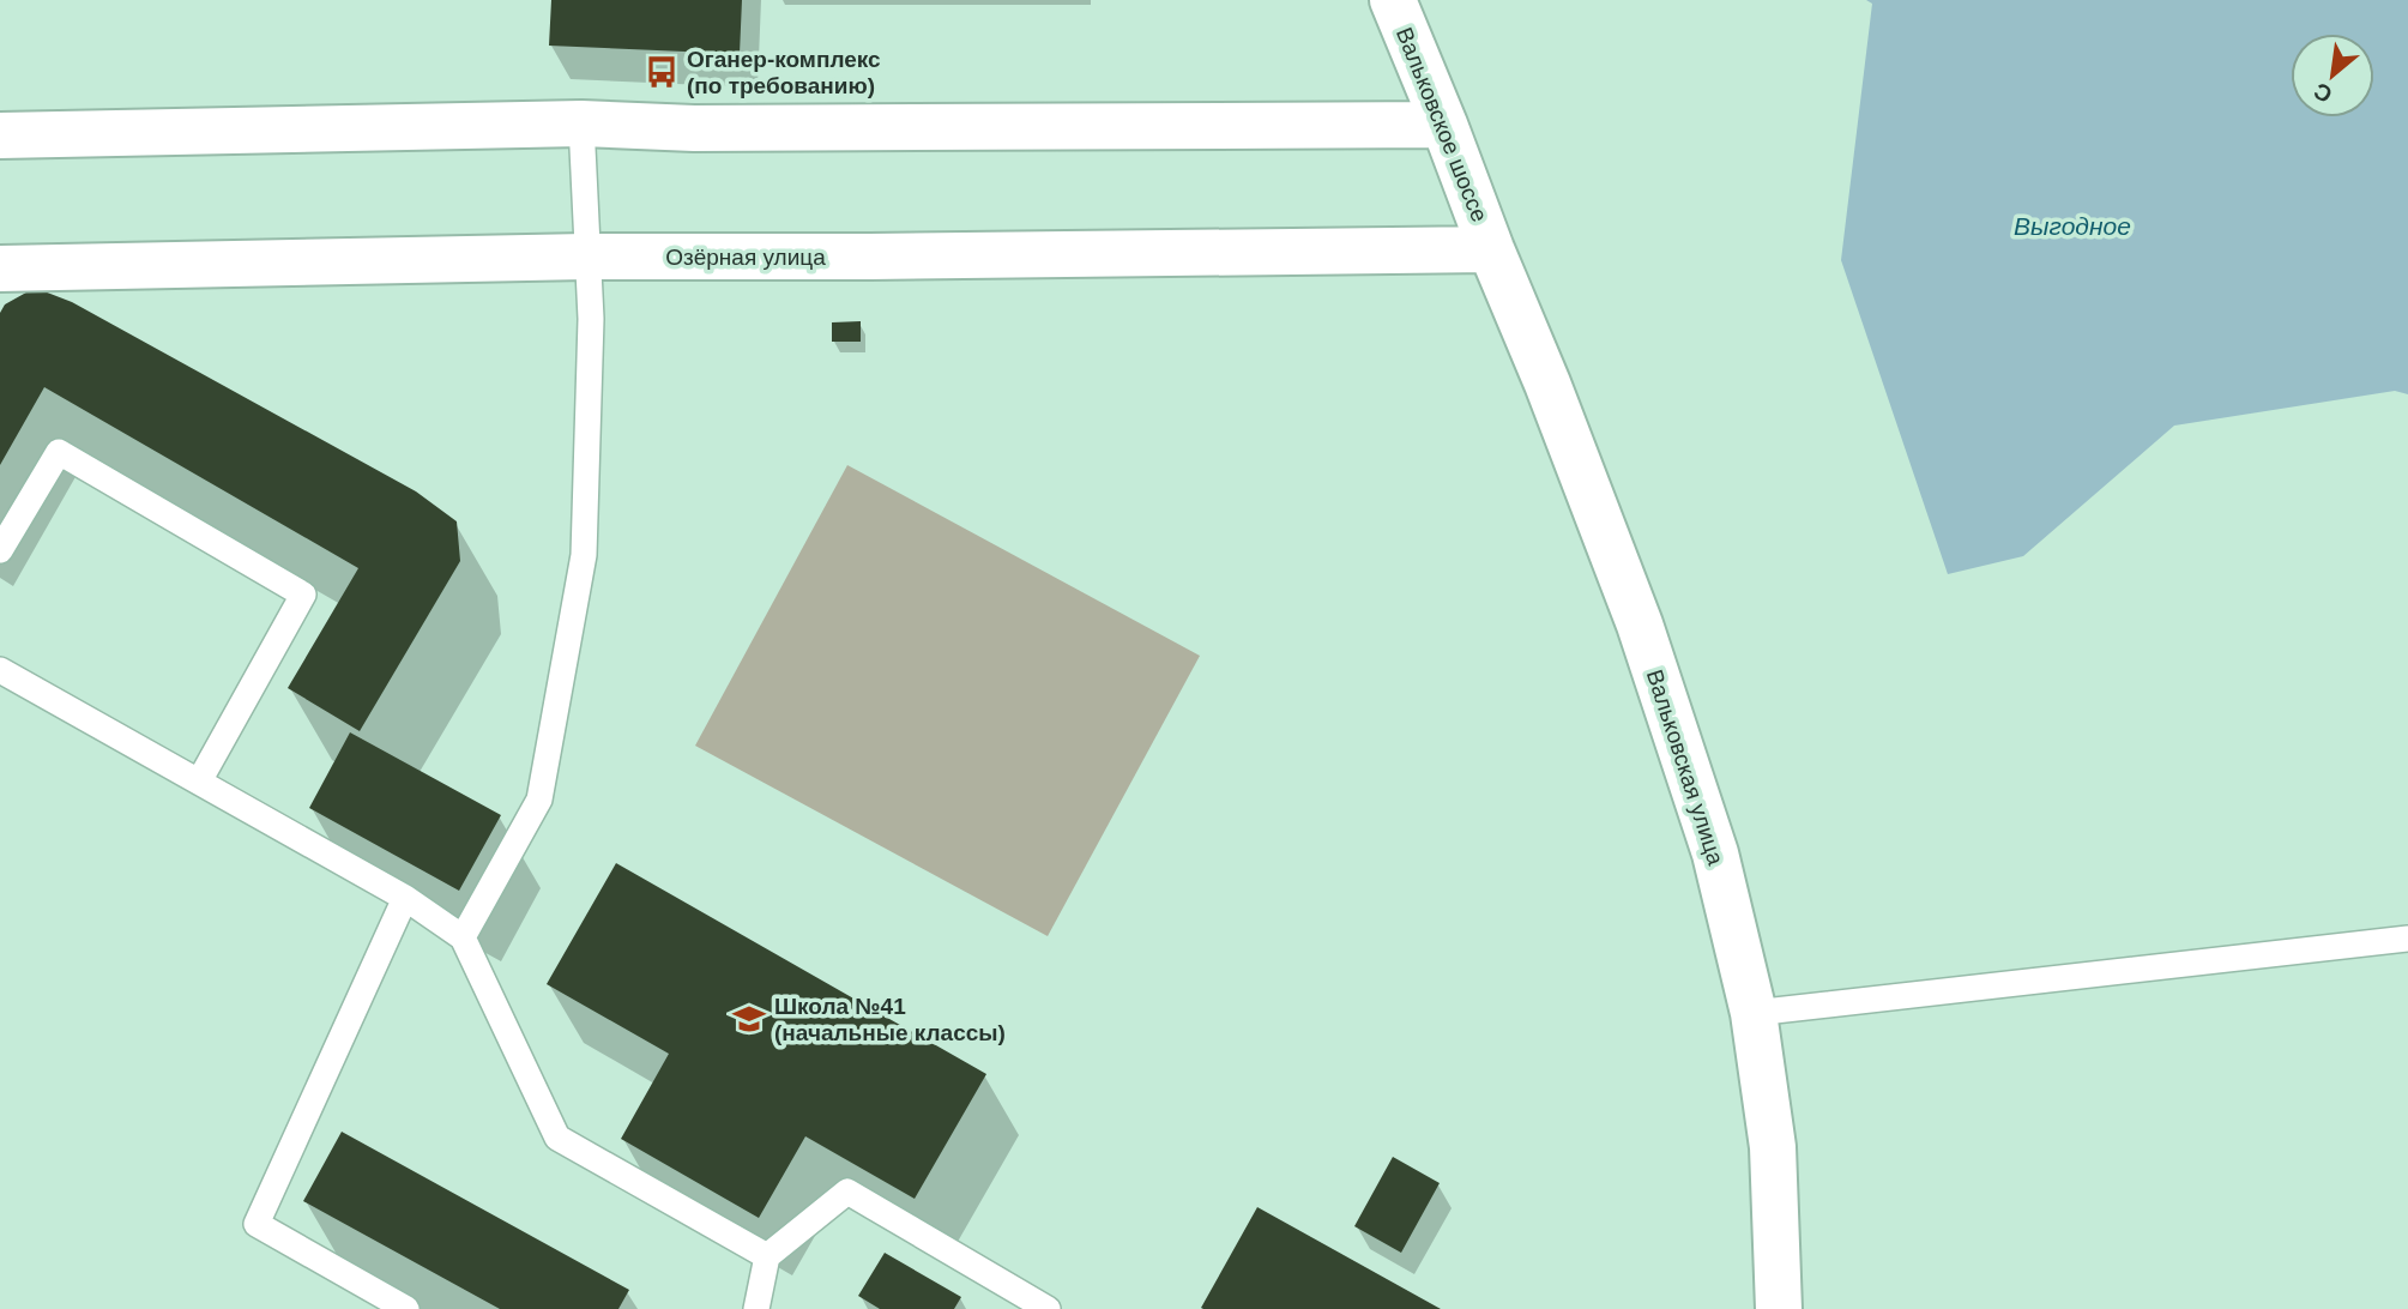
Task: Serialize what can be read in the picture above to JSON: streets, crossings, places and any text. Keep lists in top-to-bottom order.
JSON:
{
  "streets": {
    "main road": ["Вальковское шоссе", "Озёрная улица", "Вальковская улица"]
  },
  "crossings": [
    ["Вальковское шоссе", "Озёрная улица"],
    ["Вальковское шоссе", "Вальковская улица"],
    ["Озёрная улица", "Вальковская улица"]
  ],
  "water": ["Выгодное"],
  "places": {
    "bus stop": ["Оганер-комплекс (по требованию)"],
    "school or university": ["Школа №41 (начальные классы)"]
  },
  "north": "bottom left"
}
